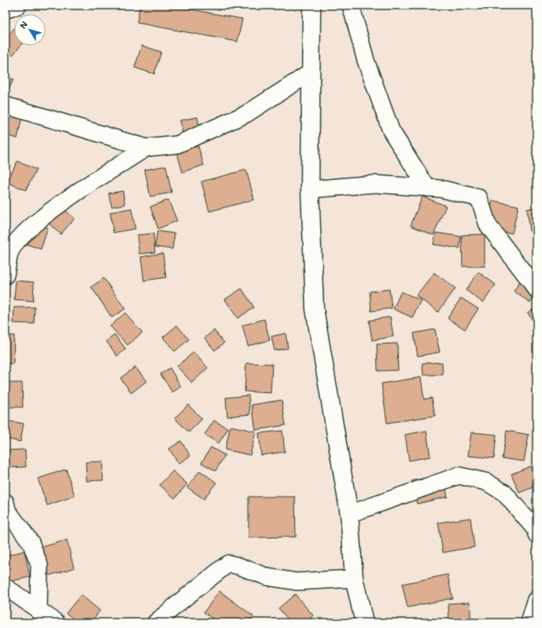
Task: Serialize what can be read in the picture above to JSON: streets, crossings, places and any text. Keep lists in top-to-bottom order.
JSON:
{
  "north": "top left"
}
